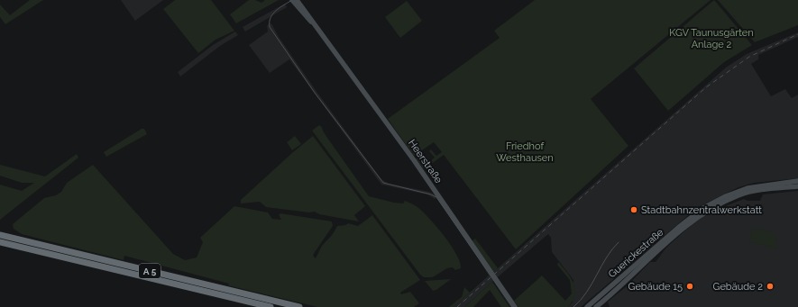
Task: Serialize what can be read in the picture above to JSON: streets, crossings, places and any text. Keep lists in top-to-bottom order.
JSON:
{
  "streets": {
    "highway": ["A 5"],
    "main road": ["Heerstraße", "Guerickestraße"]
  },
  "parks": ["KGV Taunusgärten Anlage 2", "Friedhof Westhausen"],
  "places": ["Stadtbahnzentralwerkstatt", "Gebäude 15", "Gebäude 2"]
}
